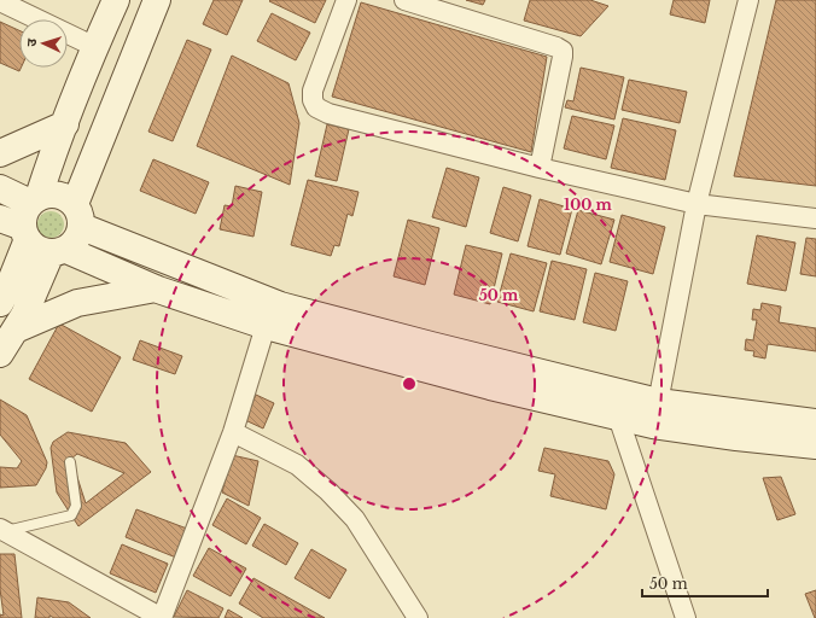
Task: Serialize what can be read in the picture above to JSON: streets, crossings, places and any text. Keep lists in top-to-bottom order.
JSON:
{
  "scale_bar": "50 m",
  "north": "left",
  "rings": ["100 m", "50 m"]
}
